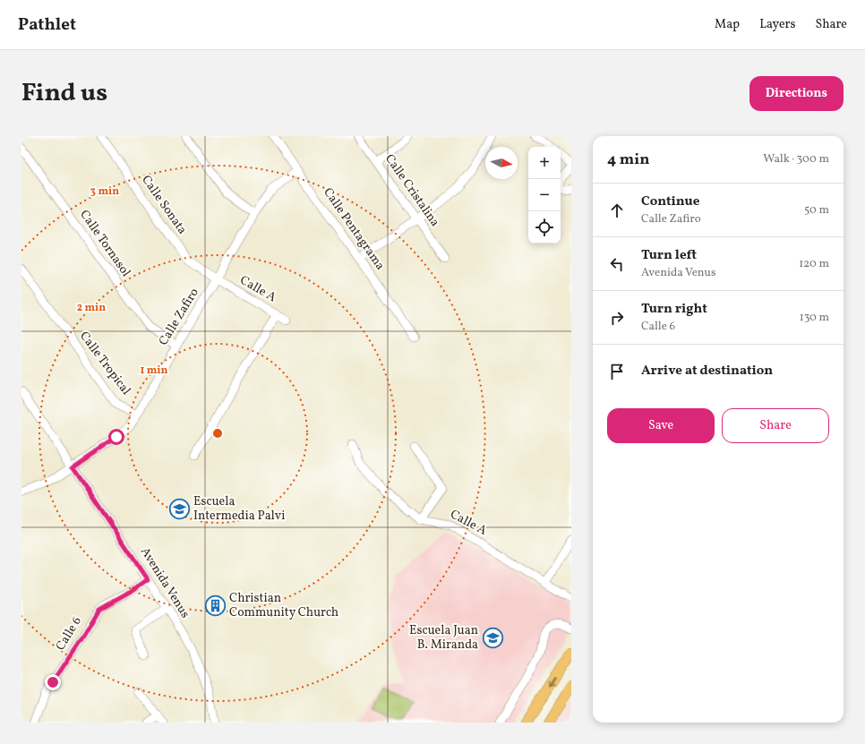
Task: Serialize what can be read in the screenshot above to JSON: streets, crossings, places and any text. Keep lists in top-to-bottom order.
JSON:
{
  "streets": {
    "street": [
      "Calle Cristalina",
      "Calle Sonata",
      "Calle Pentagrama",
      "Calle Tornasol",
      "Calle A",
      "Calle Zafiro",
      "Calle Tropical",
      "Avenida Venus",
      "Calle 6"
    ]
  },
  "crossings": [
    ["Calle Sonata", "Calle A"],
    ["Calle Sonata", "Calle Zafiro"],
    ["Calle Pentagrama", "Calle Zafiro"],
    ["Calle Tornasol", "Calle Zafiro"],
    ["Calle A", "Calle Zafiro"],
    ["Calle Zafiro", "Calle Tropical"],
    ["Calle Zafiro", "Avenida Venus"],
    ["Avenida Venus", "Calle 6"]
  ],
  "places": {
    "school or university": ["Escuela Intermedia Palvi", "Escuela Juan B. Miranda"],
    "building": ["Christian Community Church"]
  },
  "north": "right",
  "page": {
    "header": "Pathlet",
    "nav": ["Map", "Layers", "Share"],
    "title": "Find us",
    "buttons": [
      "Directions",
      ["Save", "Share"]
    ],
    "heading": ["4 min", "Walk · 300 m"],
    "map_buttons": ["+", "−"],
    "list": [
      ["Continue", "Calle Zafiro", "50 m"],
      ["Turn left", "Avenida Venus", "120 m"],
      ["Turn right", "Calle 6", "130 m"],
      "Arrive at destination"
    ]
  },
  "rings": ["3 min", "2 min", "1 min"]
}
